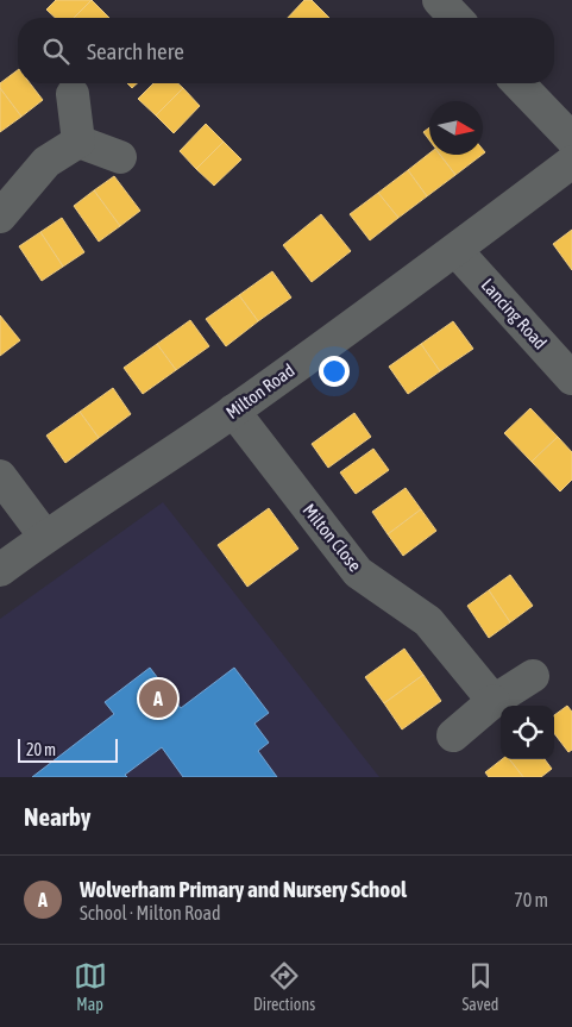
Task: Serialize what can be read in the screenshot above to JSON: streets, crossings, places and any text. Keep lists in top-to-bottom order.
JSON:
{
  "streets": {
    "street": ["Lancing Road", "Milton Road", "Milton Close"]
  },
  "crossings": [
    ["Lancing Road", "Milton Road"],
    ["Milton Road", "Milton Close"]
  ],
  "scale_bar": "20 m",
  "north": "right",
  "page": {
    "search": "Search here",
    "pins": "A",
    "scale": "20 m",
    "heading": "Nearby",
    "list": [
      {
        "mark": "A",
        "name": "Wolverham Primary and Nursery School",
        "note": "School · Milton Road",
        "value": "70 m"
      }
    ],
    "nav": ["Map", "Directions", "Saved"]
  }
}
